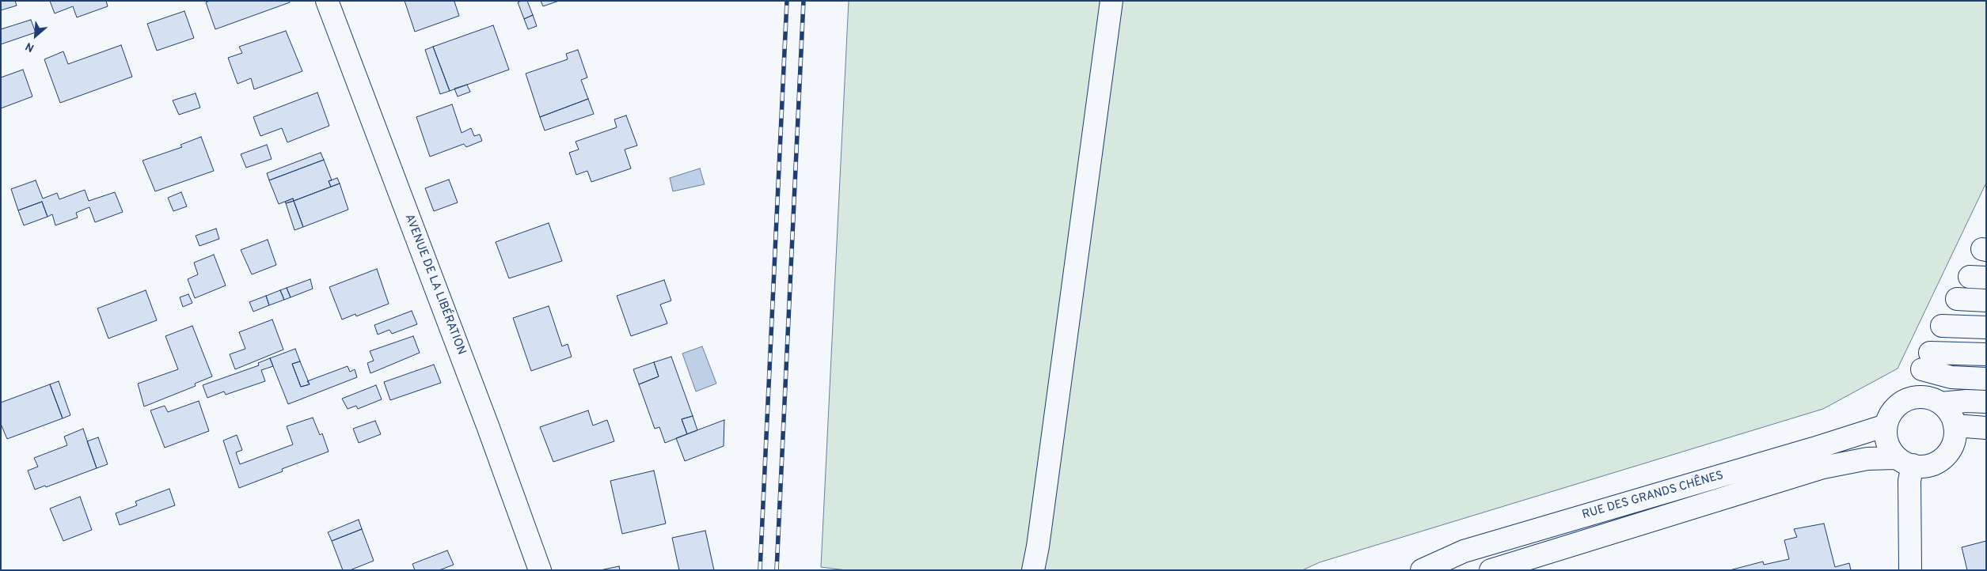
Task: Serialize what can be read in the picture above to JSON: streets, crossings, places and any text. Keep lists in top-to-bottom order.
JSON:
{
  "streets": {
    "street": ["AVENUE DE LA LIBÉRATION", "RUE DES GRANDS CHÊNES"]
  },
  "north": "bottom left"
}
